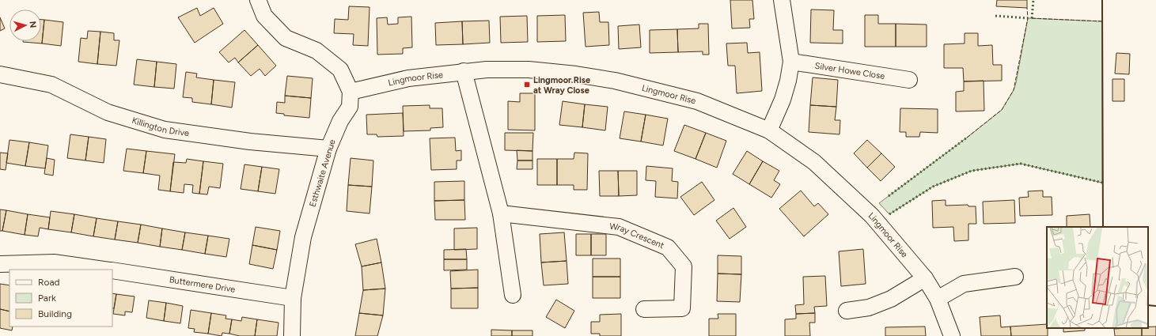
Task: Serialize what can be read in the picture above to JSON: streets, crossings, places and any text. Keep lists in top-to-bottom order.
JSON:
{
  "streets": {
    "street": [
      "Silver Howe Close",
      "Lingmoor Rise",
      "Killington Drive",
      "Esthwaite Avenue",
      "Wray Crescent",
      "Buttermere Drive"
    ]
  },
  "crossings": [
    ["Lingmoor Rise", "Esthwaite Avenue"],
    ["Killington Drive", "Esthwaite Avenue"],
    ["Esthwaite Avenue", "Buttermere Drive"]
  ],
  "places": {
    "transit": ["Lingmoor Rise at Wray Close"]
  },
  "legend": ["Road", "Park", "Building"],
  "north": "right"
}
